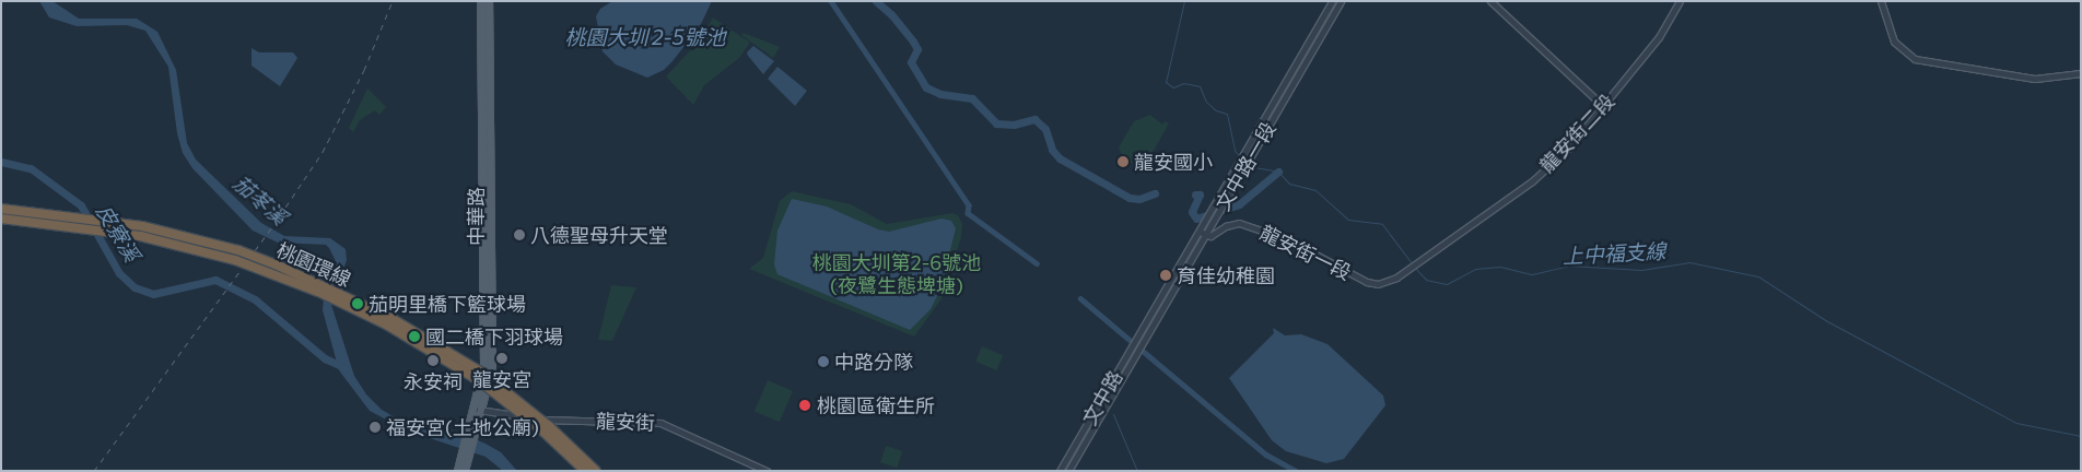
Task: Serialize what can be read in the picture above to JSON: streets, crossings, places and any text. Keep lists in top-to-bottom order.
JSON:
{
  "streets": {
    "highway": ["桃園環線"],
    "main road": ["中華路"],
    "street": [
      "龍安街二段",
      "文中路一段",
      "龍安街一段",
      "文中路",
      "龍安街"
    ]
  },
  "crossings": [
    ["龍安街二段", "龍安街一段"],
    ["文中路一段", "龍安街一段"],
    ["文中路一段", "文中路"],
    ["中華路", "龍安街"]
  ],
  "water": [
    "桃園大圳 2-5號池",
    "茄苳溪",
    "皮寮溪",
    "上中福支線"
  ],
  "parks": ["桃園大圳第2-6號池 (夜鷺生態埤塘)"],
  "places": [
    "龍安國小",
    "八德聖母升天堂",
    "育佳幼稚園",
    "茄明里橋下籃球場",
    "國二橋下羽球場",
    "龍安宮",
    "永安祠",
    "中路分隊",
    "桃園區衛生所",
    "福安宮(土地公廟)"
  ]
}
